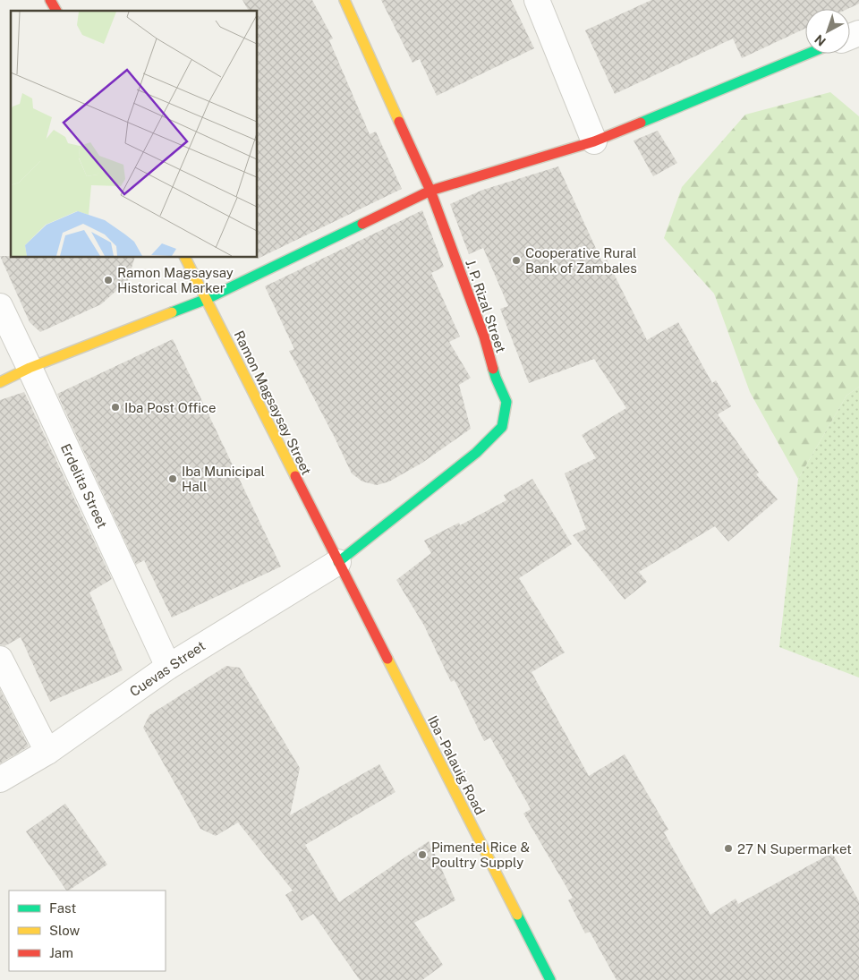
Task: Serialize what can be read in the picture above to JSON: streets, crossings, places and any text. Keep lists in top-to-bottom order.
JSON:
{
  "streets": {
    "main road": ["J. P. Rizal Street", "Ramon Magsaysay Street", "Iba - Palauig Road"],
    "street": ["Erdelita Street", "Cuevas Street"]
  },
  "crossings": [
    ["J. P. Rizal Street", "Ramon Magsaysay Street"],
    ["J. P. Rizal Street", "Cuevas Street"],
    ["J. P. Rizal Street", "Iba - Palauig Road"],
    ["Ramon Magsaysay Street", "Cuevas Street"],
    ["Ramon Magsaysay Street", "Iba - Palauig Road"],
    ["Erdelita Street", "Cuevas Street"],
    ["Cuevas Street", "Iba - Palauig Road"]
  ],
  "places": [
    "Cooperative Rural Bank of Zambales",
    "Ramon Magsaysay Historical Marker",
    "Iba Post Office",
    "Iba Municipal Hall",
    "27 N Supermarket",
    "Pimentel Rice & Poultry Supply"
  ],
  "legend": ["Fast", "Slow", "Jam"],
  "north": "bottom left"
}
